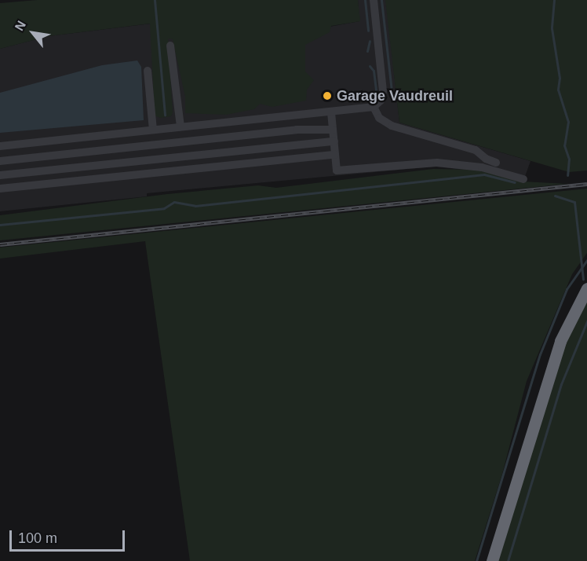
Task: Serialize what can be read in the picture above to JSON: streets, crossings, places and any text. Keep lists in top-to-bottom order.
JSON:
{
  "places": ["Garage Vaudreuil"],
  "scale_bar": "100 m",
  "north": "top left"
}
